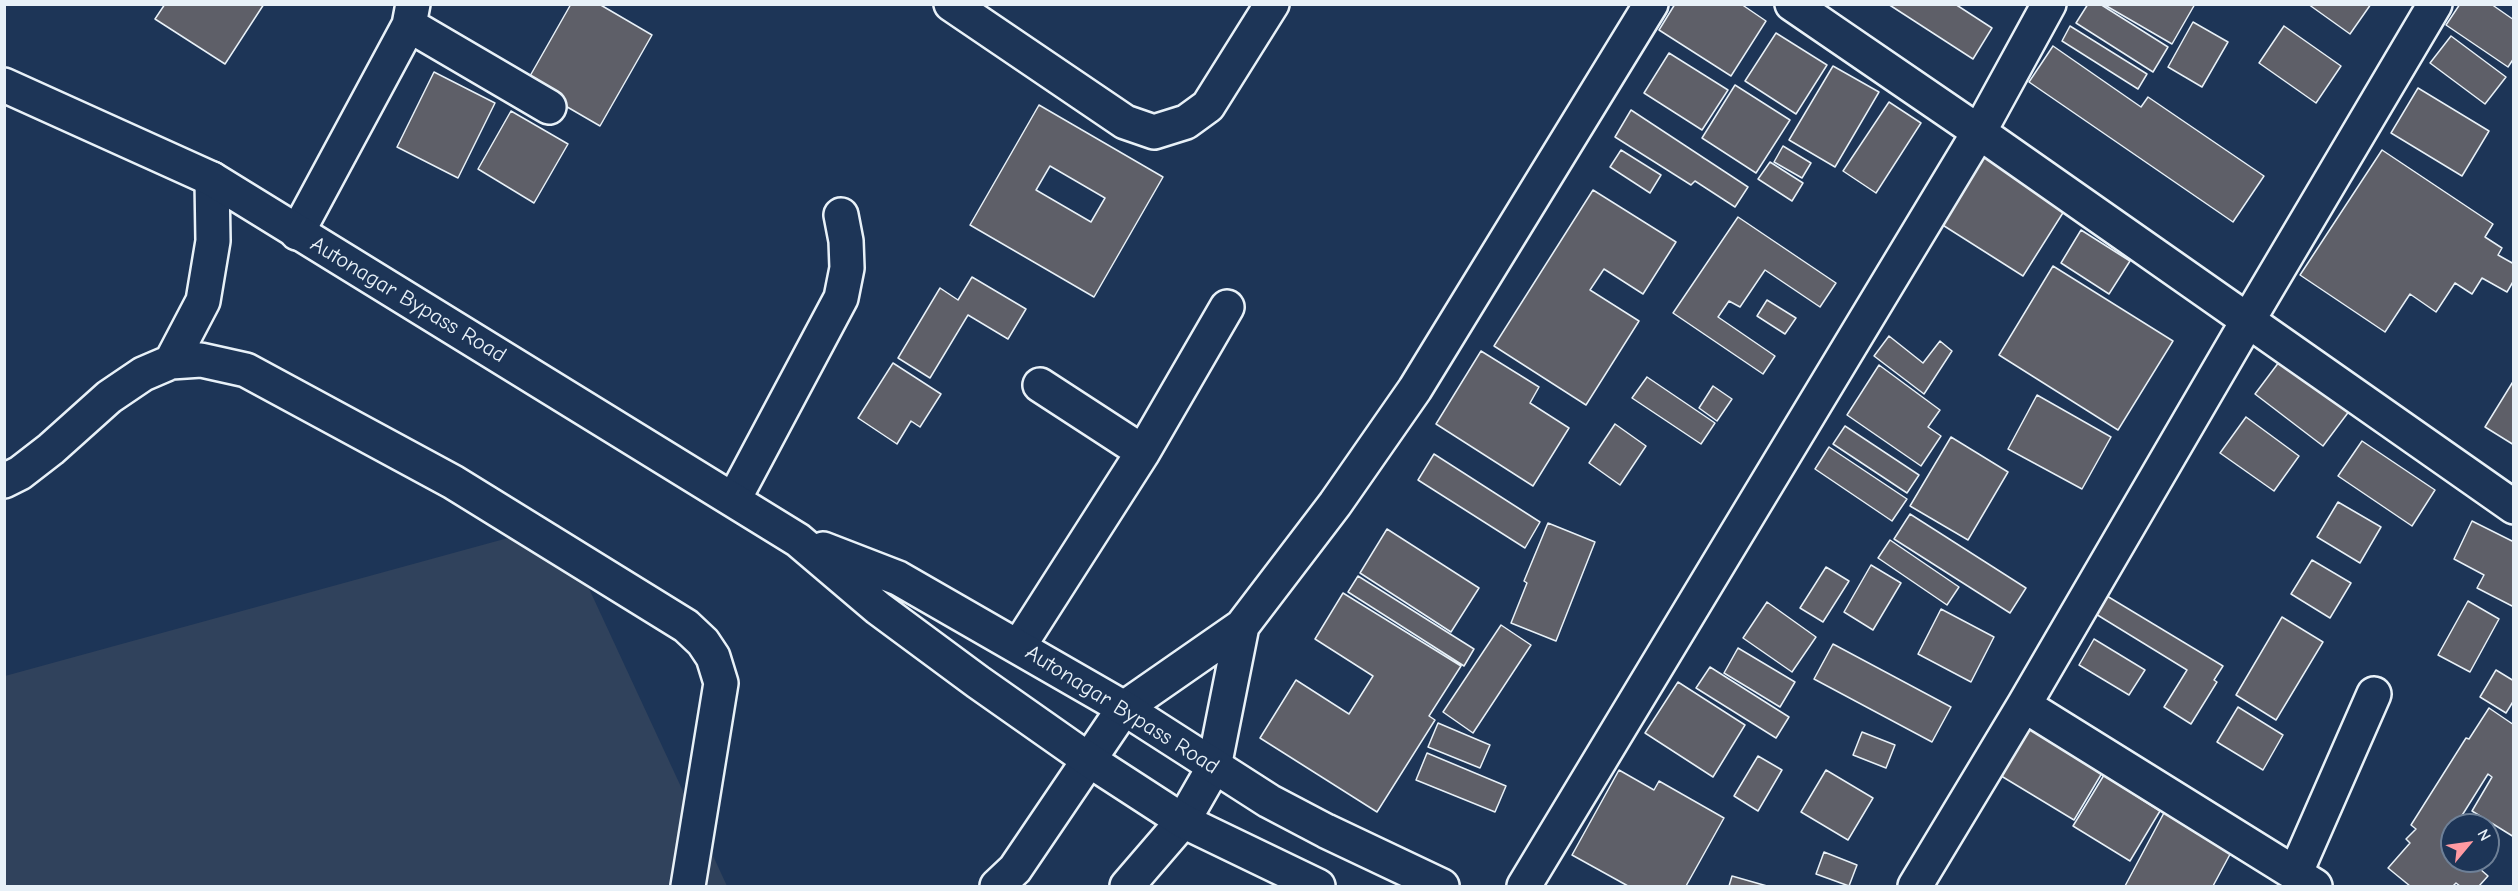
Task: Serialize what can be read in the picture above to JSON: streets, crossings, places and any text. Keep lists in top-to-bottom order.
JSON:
{
  "streets": {
    "street": ["Autonagar Bypass Road"]
  },
  "north": "top right"
}
